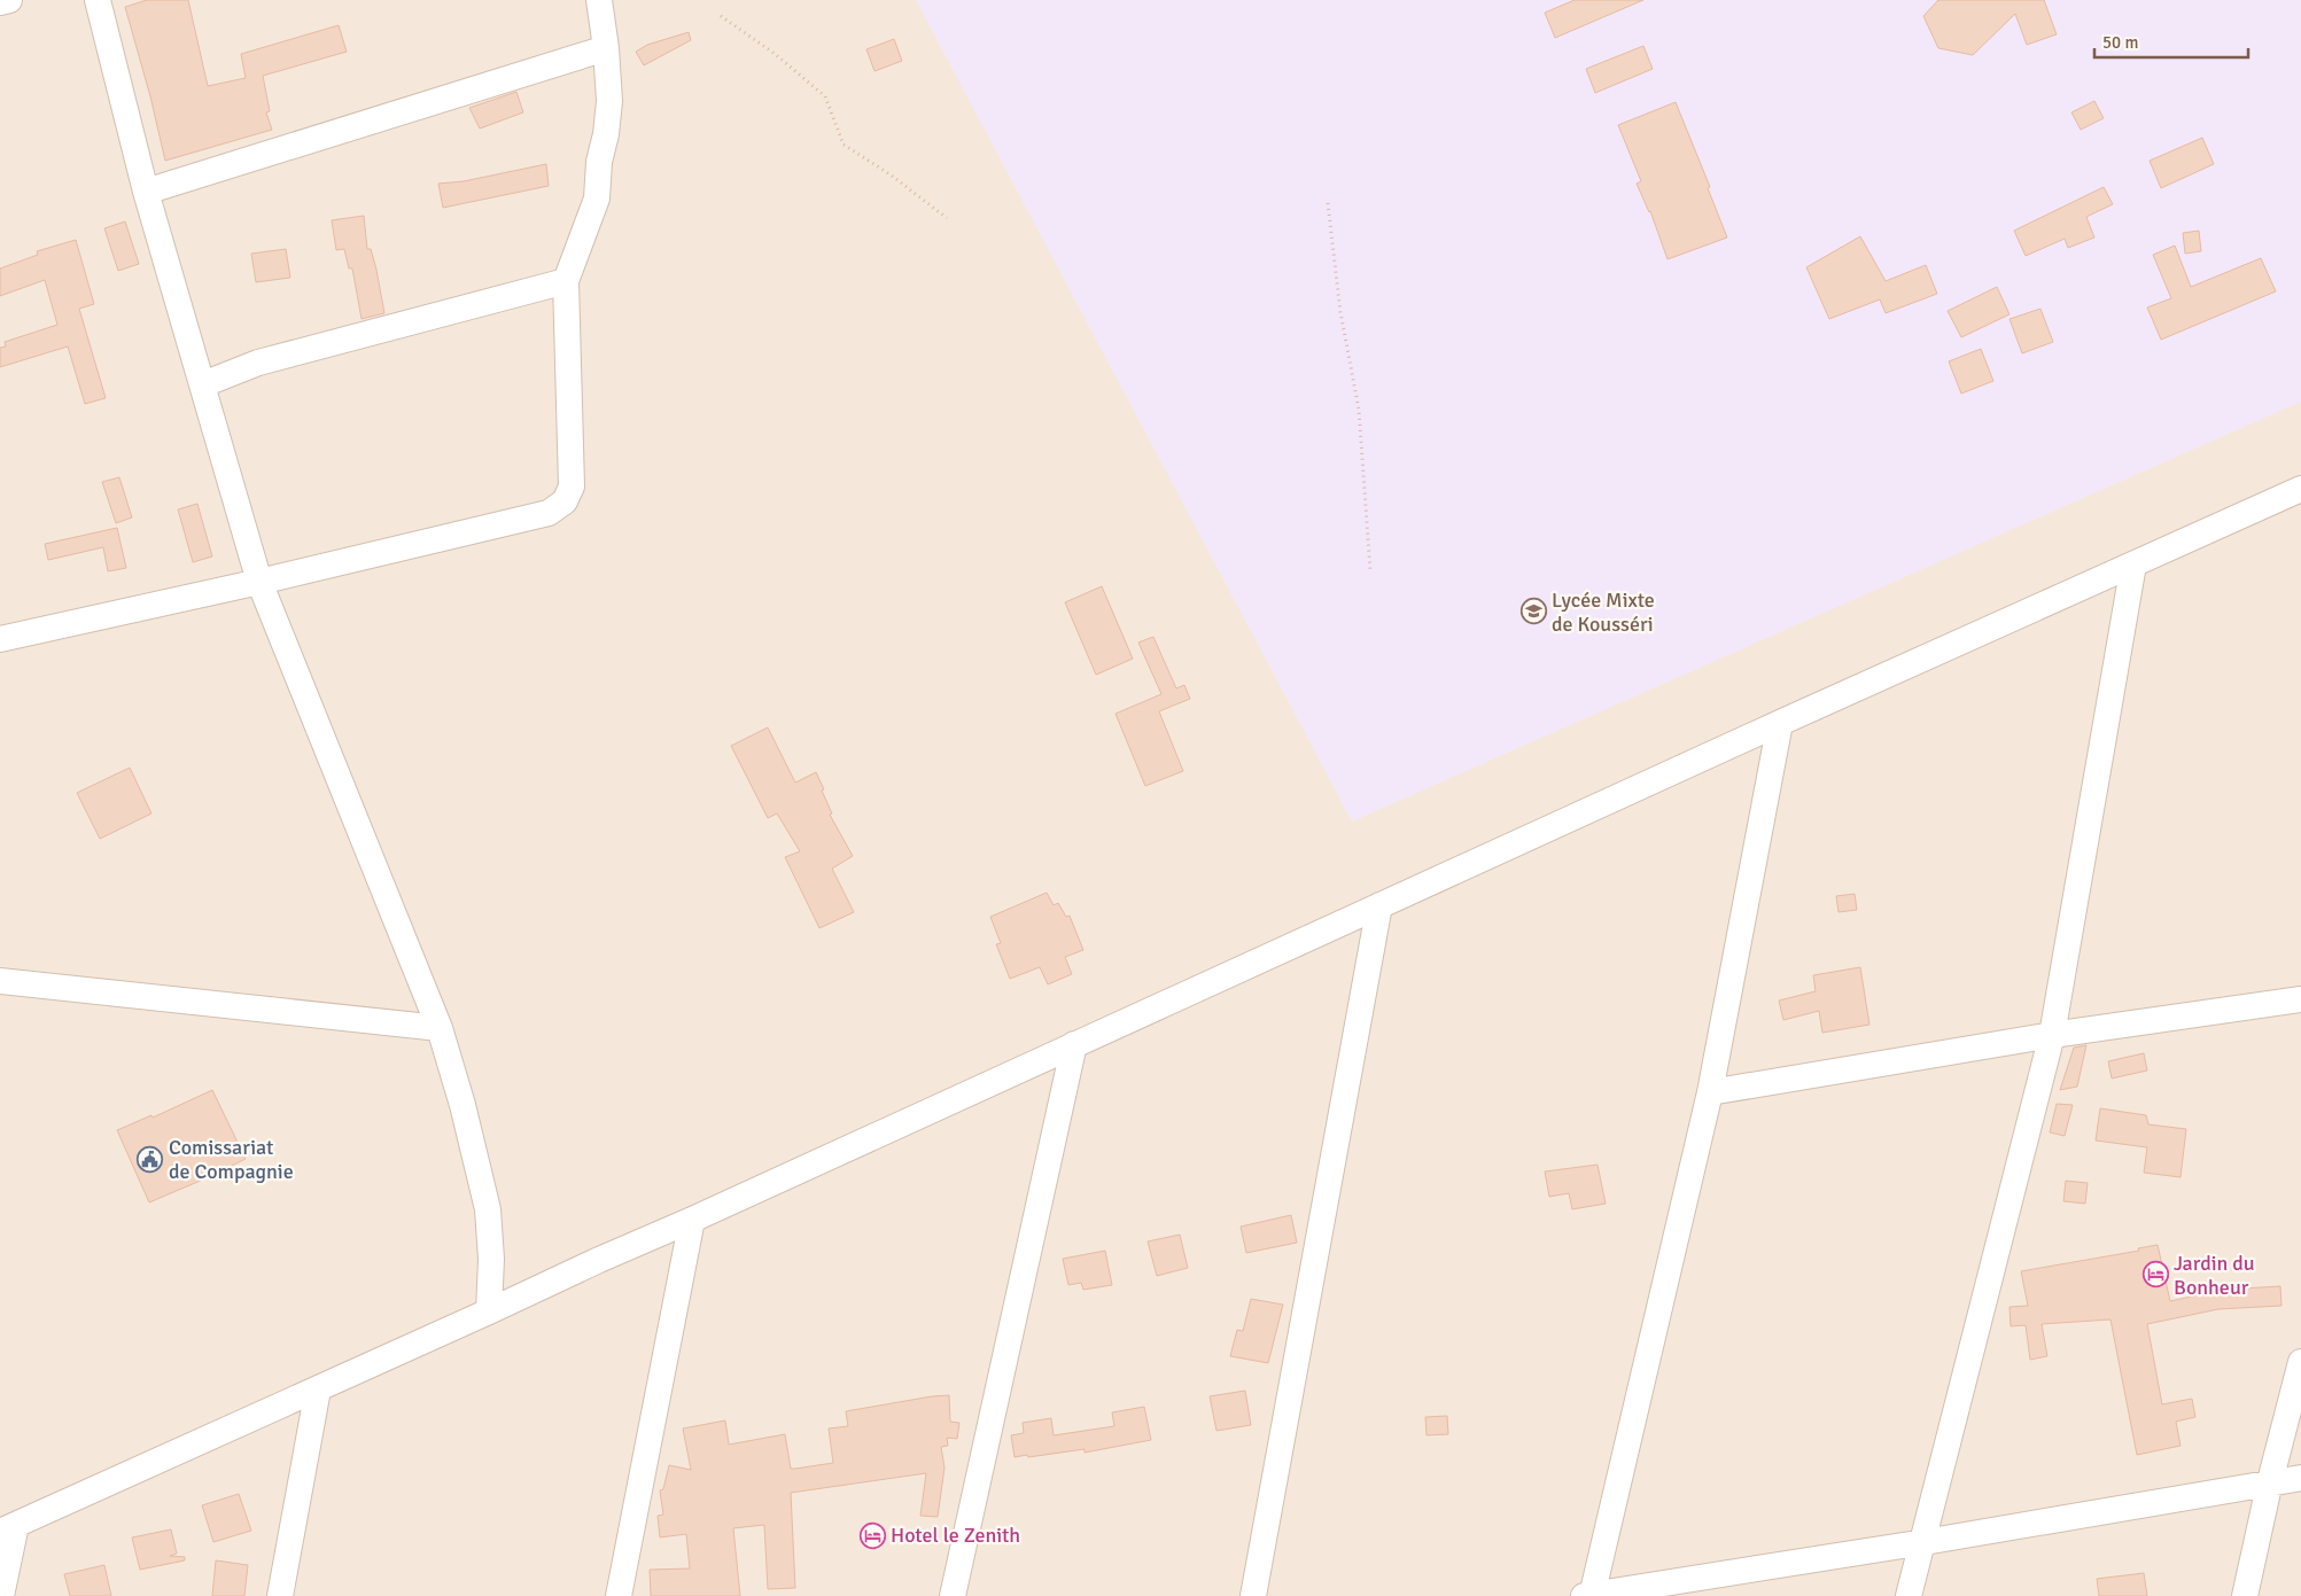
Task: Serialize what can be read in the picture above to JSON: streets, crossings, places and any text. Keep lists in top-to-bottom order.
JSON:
{
  "places": {
    "school or university": ["Lycée Mixte de Kousséri"],
    "public building": ["Comissariat de Compagnie"],
    "hotel": ["Jardin du Bonheur", "Hotel le Zenith"]
  },
  "scale_bar": "50 m"
}
